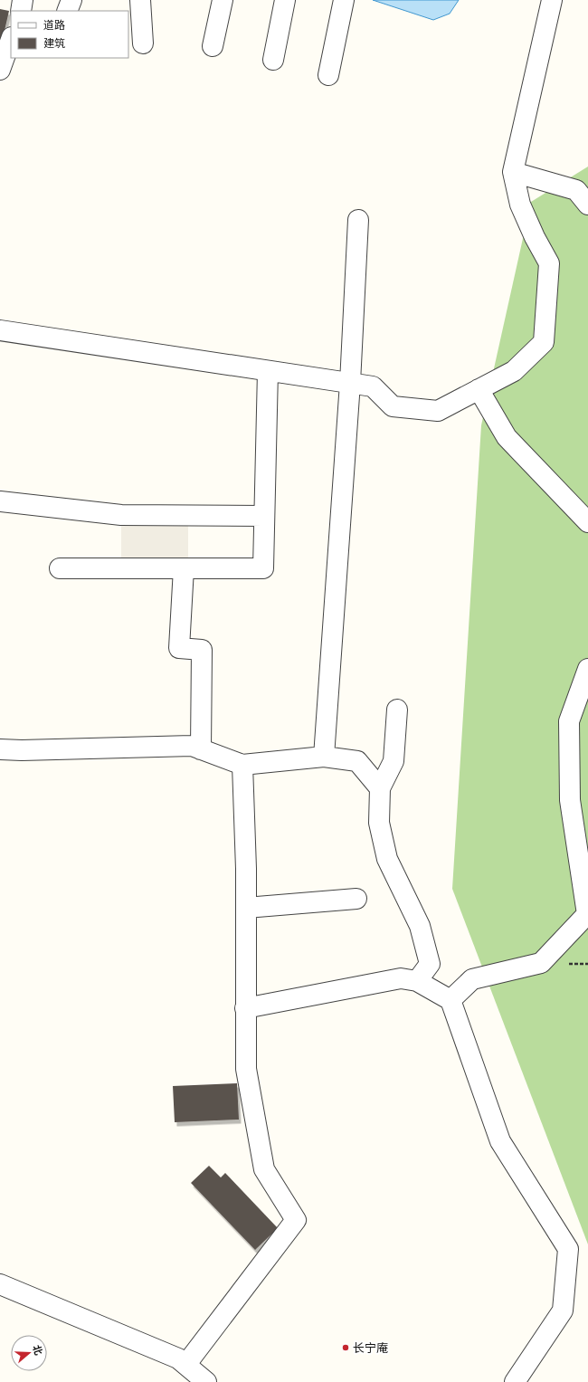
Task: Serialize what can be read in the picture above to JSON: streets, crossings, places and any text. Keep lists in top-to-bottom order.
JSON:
{
  "places": ["长宁庵"],
  "legend": ["道路", "建筑"],
  "north": "right"
}
